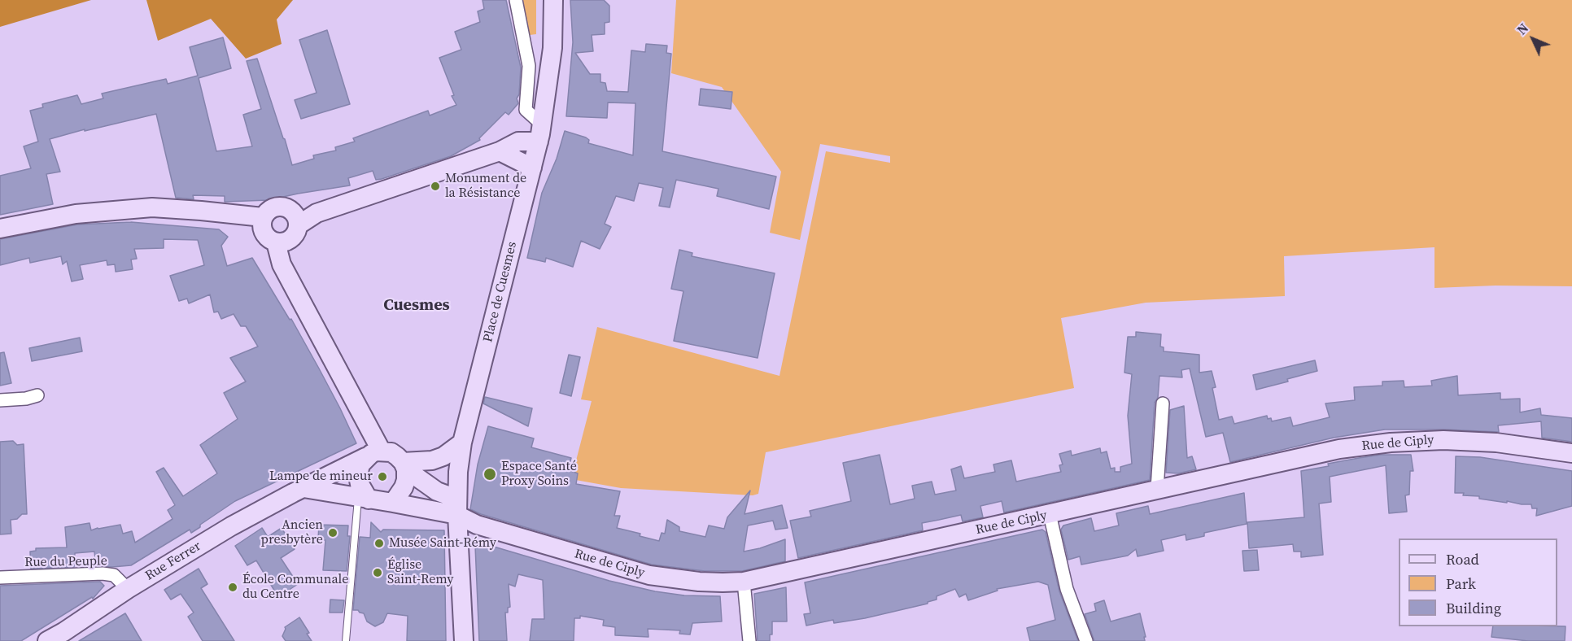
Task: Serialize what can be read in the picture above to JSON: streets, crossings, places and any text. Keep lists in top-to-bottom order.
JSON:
{
  "streets": {
    "street": [
      "Place de Cuesmes",
      "Rue de Ciply",
      "Rue Ferrer",
      "Rue du Peuple"
    ]
  },
  "crossings": [
    ["Place de Cuesmes", "Rue de Ciply"],
    ["Rue Ferrer", "Rue du Peuple"]
  ],
  "districts": ["Cuesmes"],
  "places": [
    "Monument de la Résistance",
    "Espace Santé Proxy Soins",
    "Lampe de mineur",
    "Ancien presbytère",
    "Musée Saint-Rémy",
    "Église Saint-Remy",
    "École Communale du Centre"
  ],
  "legend": ["Road", "Park", "Building"],
  "north": "top left"
}
